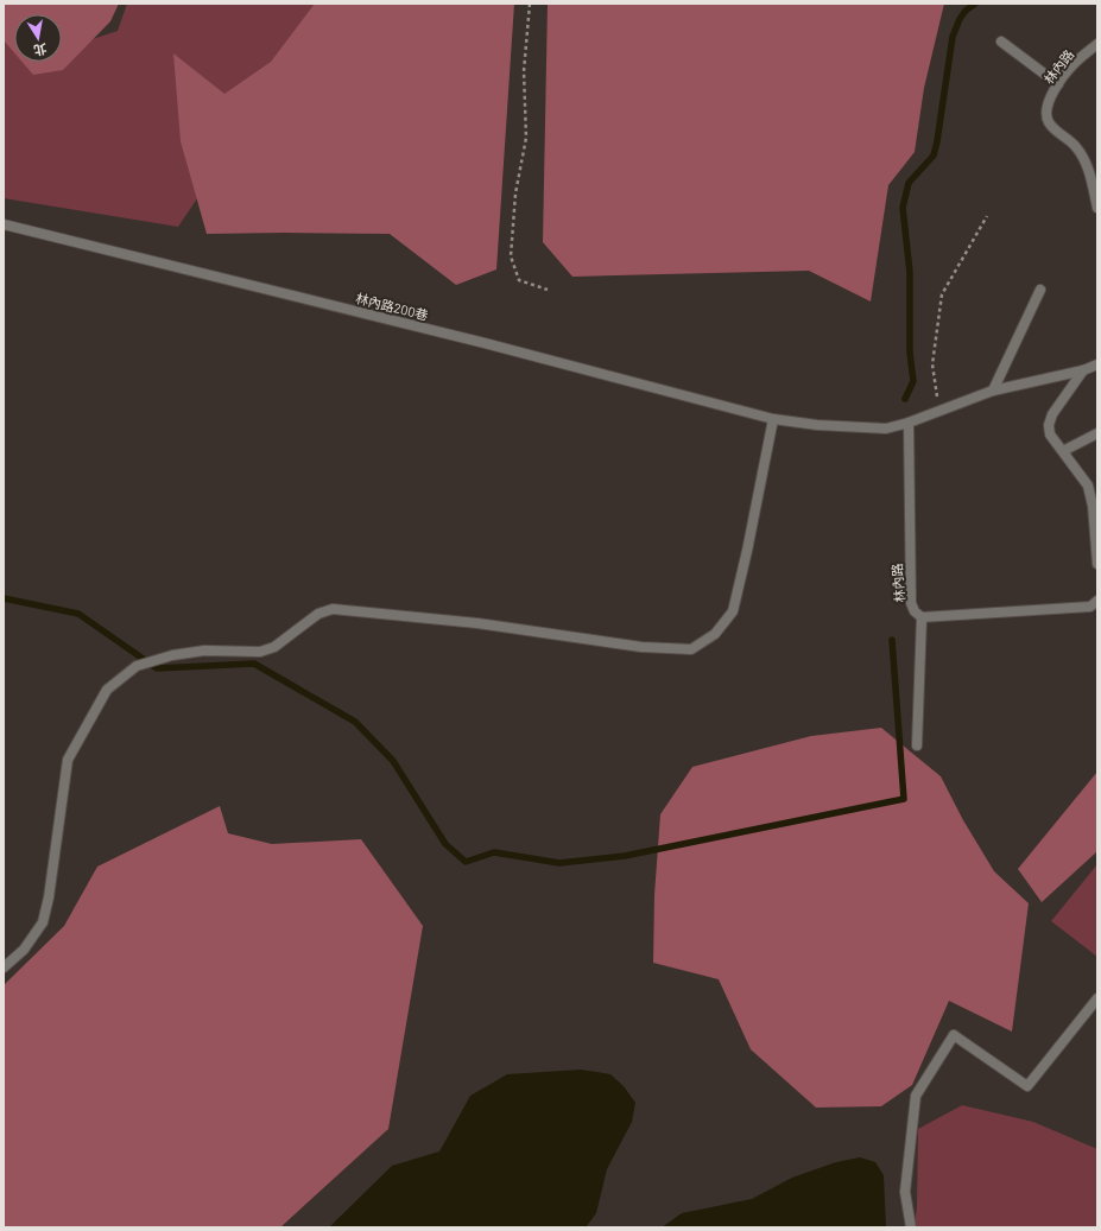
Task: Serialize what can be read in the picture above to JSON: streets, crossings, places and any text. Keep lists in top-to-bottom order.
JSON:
{
  "streets": {
    "street": ["林內路", "林內路200巷"]
  },
  "north": "bottom"
}
